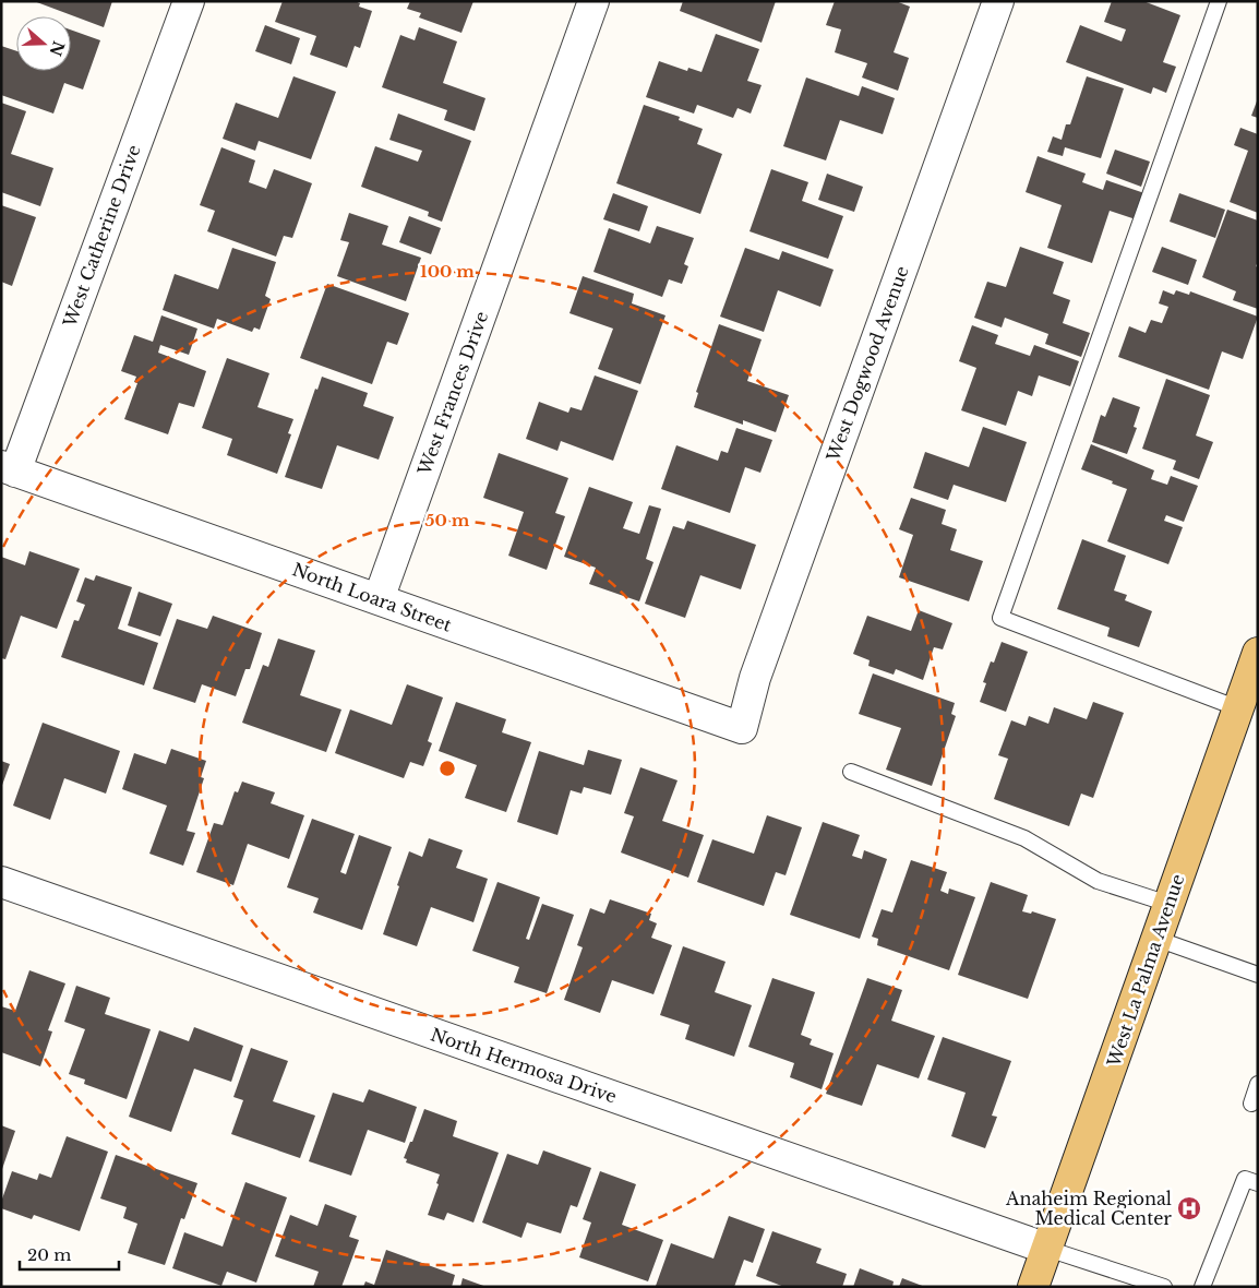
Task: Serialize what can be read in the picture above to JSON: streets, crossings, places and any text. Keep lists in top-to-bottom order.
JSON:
{
  "streets": {
    "main road": ["West La Palma Avenue"],
    "street": [
      "West Catherine Drive",
      "West Dogwood Avenue",
      "West Frances Drive",
      "North Loara Street",
      "North Hermosa Drive"
    ]
  },
  "crossings": [
    ["West Catherine Drive", "North Loara Street"],
    ["West Dogwood Avenue", "North Loara Street"],
    ["West Frances Drive", "North Loara Street"],
    ["West La Palma Avenue", "North Hermosa Drive"]
  ],
  "places": {
    "hospital": ["Anaheim Regional Medical Center"]
  },
  "scale_bar": "20 m",
  "north": "right",
  "rings": ["100 m", "50 m"]
}
